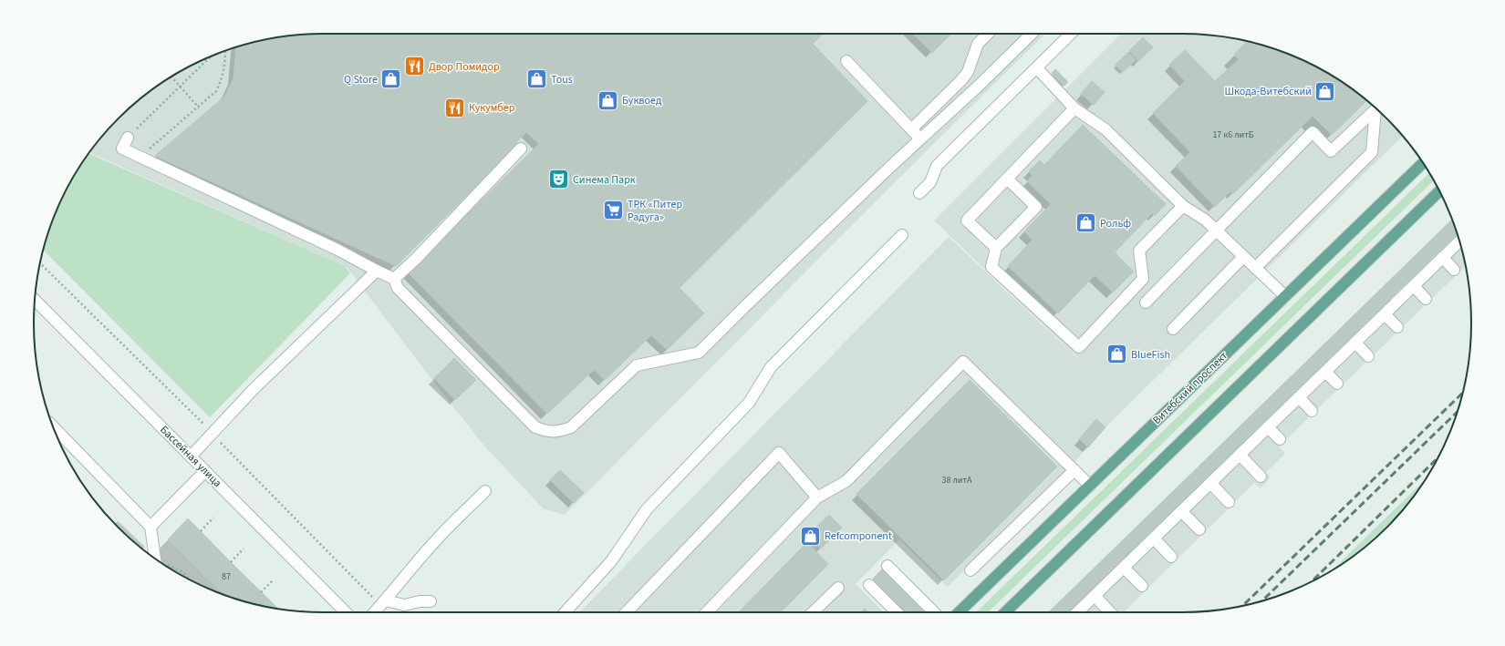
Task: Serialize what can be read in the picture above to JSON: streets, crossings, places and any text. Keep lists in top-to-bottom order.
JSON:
{
  "streets": {
    "main road": ["Витебский проспект"],
    "street": ["Бассейная улица"]
  },
  "places": {
    "restaurant": ["Двор Помидор", "Кукумбер"],
    "shop": [
      "Q Store",
      "Tous",
      "Шкода-Витебский",
      "Буквоед",
      "Рольф",
      "BlueFish",
      "Refcomponent"
    ],
    "theatre": ["Синема Парк"],
    "supermarket": ["ТРК «Питер Радуга»"]
  },
  "house_numbers": ["17 к6 литБ", "38 литА", "87"]
}
